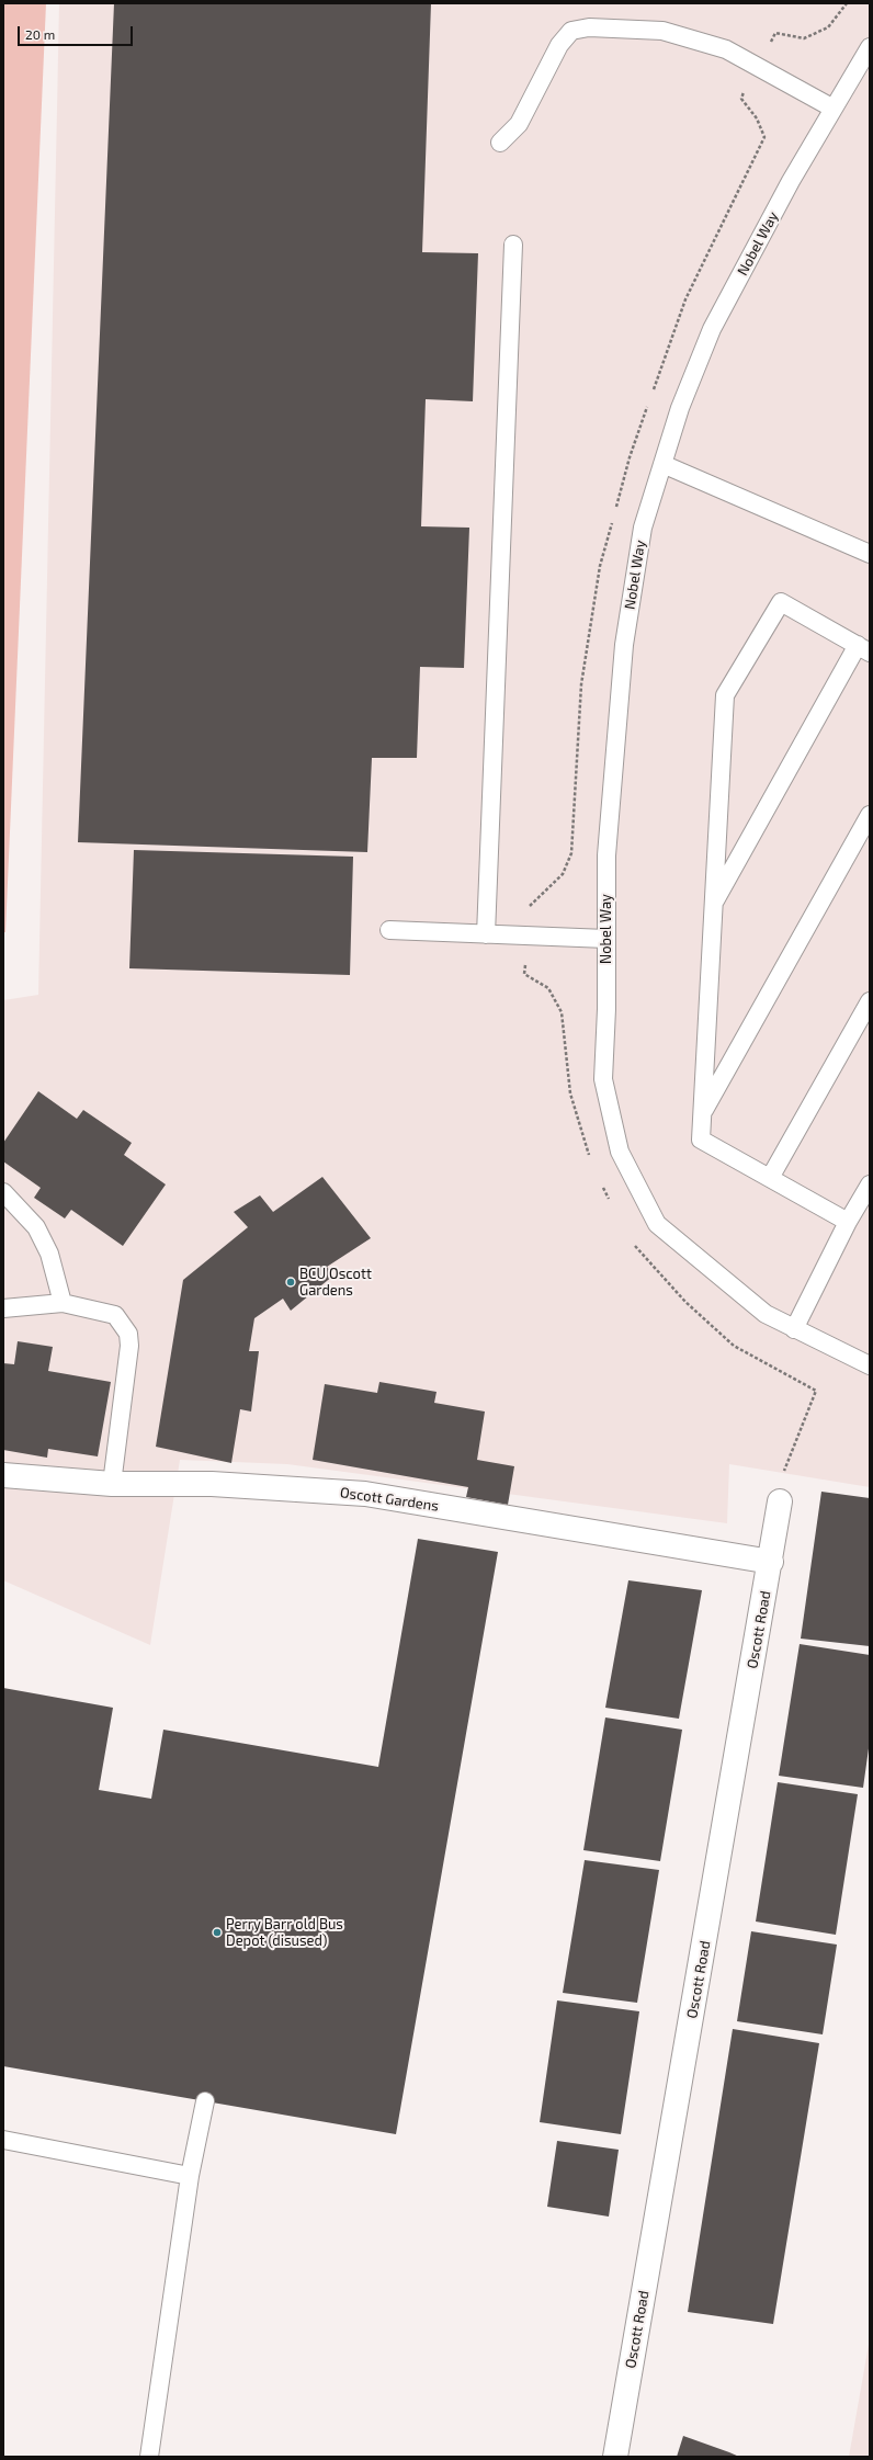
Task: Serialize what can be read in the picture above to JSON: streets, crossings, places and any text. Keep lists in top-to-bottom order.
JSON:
{
  "streets": {
    "street": ["Oscott Gardens", "Oscott Road"],
    "lane": ["Nobel Way"]
  },
  "crossings": [
    ["Oscott Gardens", "Oscott Road"]
  ],
  "places": ["BCU Oscott Gardens", "Perry Barr old Bus Depot (disused)"],
  "scale_bar": "20 m"
}
